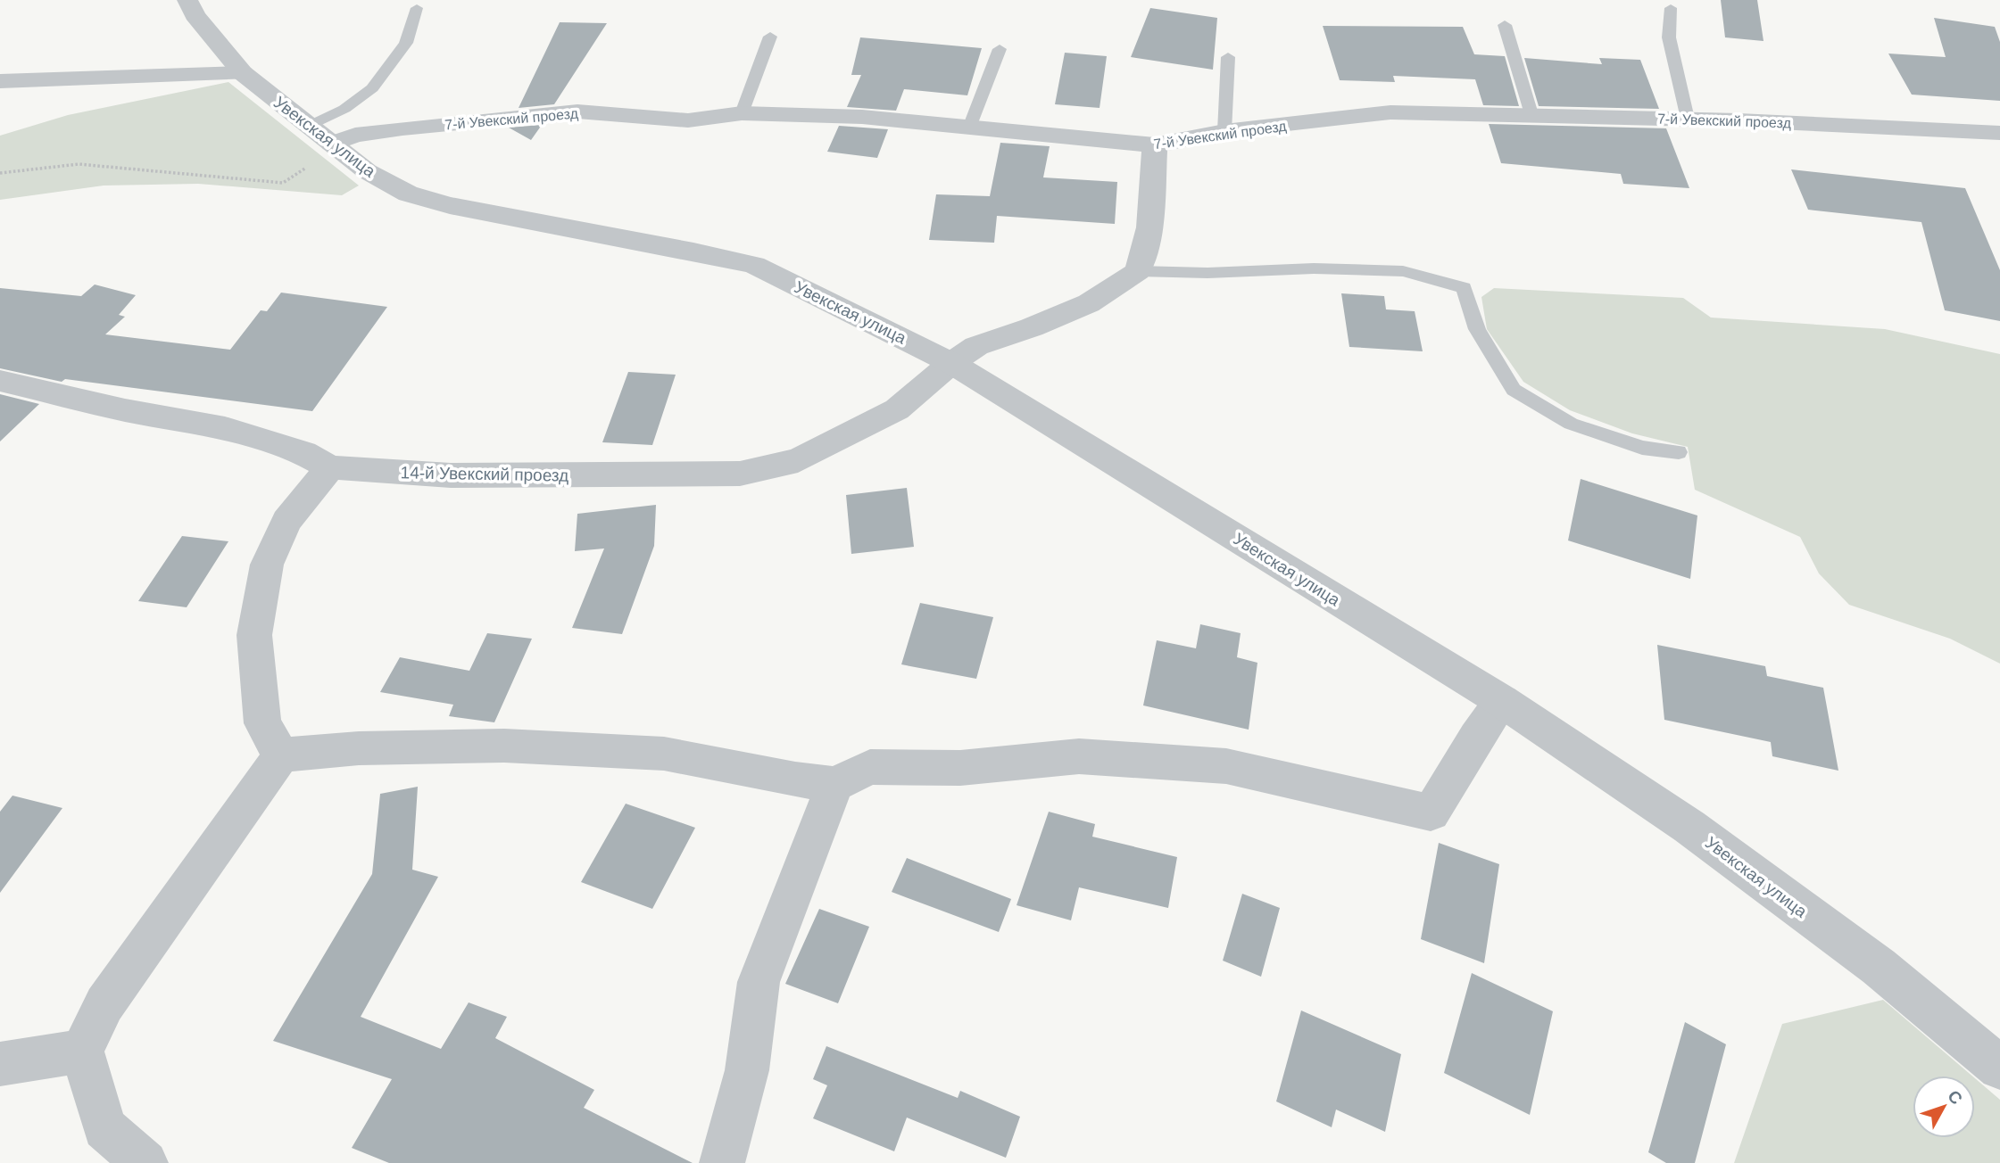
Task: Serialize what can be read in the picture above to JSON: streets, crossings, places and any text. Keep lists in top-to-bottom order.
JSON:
{
  "streets": {
    "street": ["7-й Увекский проезд", "Увекская улица", "14-й Увекский проезд"]
  },
  "crossings": [
    ["7-й Увекский проезд", "Увекская улица"],
    ["Увекская улица", "14-й Увекский проезд"]
  ],
  "north": "top right"
}
